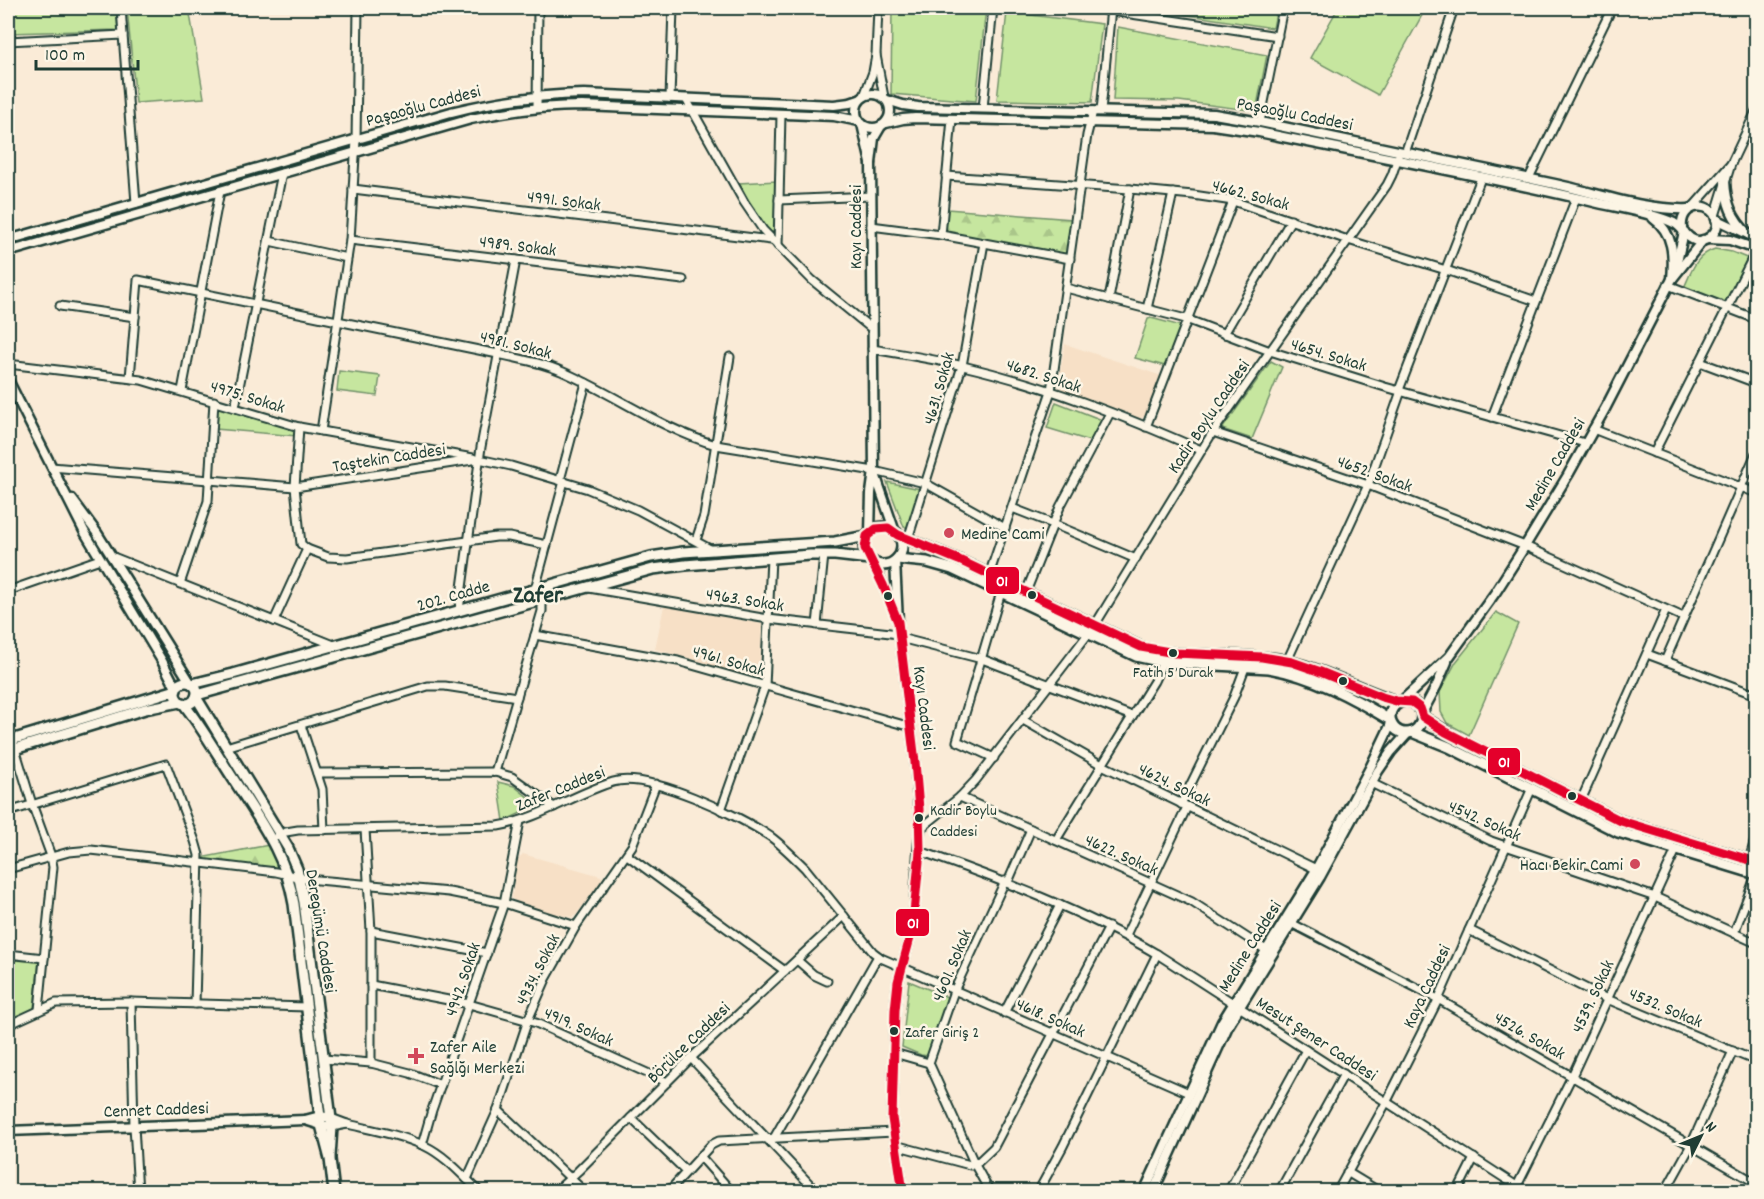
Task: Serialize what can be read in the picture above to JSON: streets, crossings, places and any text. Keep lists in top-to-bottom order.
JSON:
{
  "streets": {
    "main road": ["202. Cadde", "Deregümü Caddesi"],
    "street": [
      "Paşaoğlu Caddesi",
      "4662. Sokak",
      "4991. Sokak",
      "Kayı Caddesi",
      "4989. Sokak",
      "4981. Sokak",
      "4654. Sokak",
      "4682. Sokak",
      "4631. Sokak",
      "4975. Sokak",
      "Kadir Boylu Caddesi",
      "Taştekin Caddesi",
      "Medine Caddesi",
      "4652. Sokak",
      "4963. Sokak",
      "4961. Sokak",
      "4624. Sokak",
      "Zafer Caddesi",
      "4542. Sokak",
      "4622. Sokak",
      "4601. Sokak",
      "4934. Sokak",
      "4942. Sokak",
      "Kaya Caddesi",
      "4539. Sokak",
      "4532. Sokak",
      "4618. Sokak",
      "4919. Sokak",
      "4526. Sokak",
      "Mesut Şener Caddesi",
      "Börülce Caddesi",
      "Cennet Caddesi"
    ]
  },
  "crossings": [
    ["Paşaoğlu Caddesi", "Kayı Caddesi"],
    ["Paşaoğlu Caddesi", "Kadir Boylu Caddesi"],
    ["Paşaoğlu Caddesi", "Medine Caddesi"],
    ["4662. Sokak", "Kadir Boylu Caddesi"],
    ["Kayı Caddesi", "4981. Sokak"],
    ["Kayı Caddesi", "4682. Sokak"],
    ["Kayı Caddesi", "4631. Sokak"],
    ["Kayı Caddesi", "Kadir Boylu Caddesi"],
    ["Kayı Caddesi", "202. Cadde"],
    ["Kayı Caddesi", "4963. Sokak"],
    ["Kayı Caddesi", "4961. Sokak"],
    ["Kayı Caddesi", "Zafer Caddesi"],
    ["Kayı Caddesi", "4618. Sokak"],
    ["Kayı Caddesi", "Mesut Şener Caddesi"],
    ["4981. Sokak", "4631. Sokak"],
    ["4654. Sokak", "Kadir Boylu Caddesi"],
    ["4654. Sokak", "Medine Caddesi"],
    ["4682. Sokak", "4631. Sokak"],
    ["4682. Sokak", "Kadir Boylu Caddesi"],
    ["4631. Sokak", "202. Cadde"],
    ["4975. Sokak", "Taştekin Caddesi"],
    ["Kadir Boylu Caddesi", "4652. Sokak"],
    ["Kadir Boylu Caddesi", "4963. Sokak"],
    ["Kadir Boylu Caddesi", "4624. Sokak"],
    ["Kadir Boylu Caddesi", "4622. Sokak"],
    ["Taştekin Caddesi", "202. Cadde"],
    ["Medine Caddesi", "4652. Sokak"],
    ["Medine Caddesi", "4624. Sokak"],
    ["Medine Caddesi", "4542. Sokak"],
    ["Medine Caddesi", "4622. Sokak"],
    ["Medine Caddesi", "4618. Sokak"],
    ["Medine Caddesi", "4526. Sokak"],
    ["Medine Caddesi", "Mesut Şener Caddesi"],
    ["202. Cadde", "4963. Sokak"],
    ["202. Cadde", "Deregümü Caddesi"],
    ["Zafer Caddesi", "Deregümü Caddesi"],
    ["Zafer Caddesi", "4934. Sokak"],
    ["Zafer Caddesi", "4942. Sokak"],
    ["Zafer Caddesi", "4618. Sokak"],
    ["Zafer Caddesi", "Börülce Caddesi"],
    ["4542. Sokak", "Kaya Caddesi"],
    ["4542. Sokak", "4539. Sokak"],
    ["4622. Sokak", "4601. Sokak"],
    ["Deregümü Caddesi", "Cennet Caddesi"],
    ["4601. Sokak", "4618. Sokak"],
    ["4601. Sokak", "Mesut Şener Caddesi"],
    ["4934. Sokak", "4919. Sokak"],
    ["4934. Sokak", "Cennet Caddesi"],
    ["4942. Sokak", "4919. Sokak"],
    ["4942. Sokak", "Cennet Caddesi"],
    ["Kaya Caddesi", "4532. Sokak"],
    ["Kaya Caddesi", "4526. Sokak"],
    ["Kaya Caddesi", "Mesut Şener Caddesi"],
    ["4539. Sokak", "4532. Sokak"],
    ["4539. Sokak", "4526. Sokak"],
    ["4539. Sokak", "Mesut Şener Caddesi"],
    ["4919. Sokak", "Börülce Caddesi"]
  ],
  "districts": ["Zafer"],
  "places": {
    "other": [
      "Medine Cami",
      "Fatih 5 Durak",
      "Kadir Boylu Caddesi",
      "Hacı Bekir Cami",
      "Zafer Giriş 2"
    ],
    "health": ["Zafer Aile Sağlğı Merkezi"]
  },
  "lines": ["transit line 01"],
  "scale_bar": "100 m",
  "north": "top right"
}
